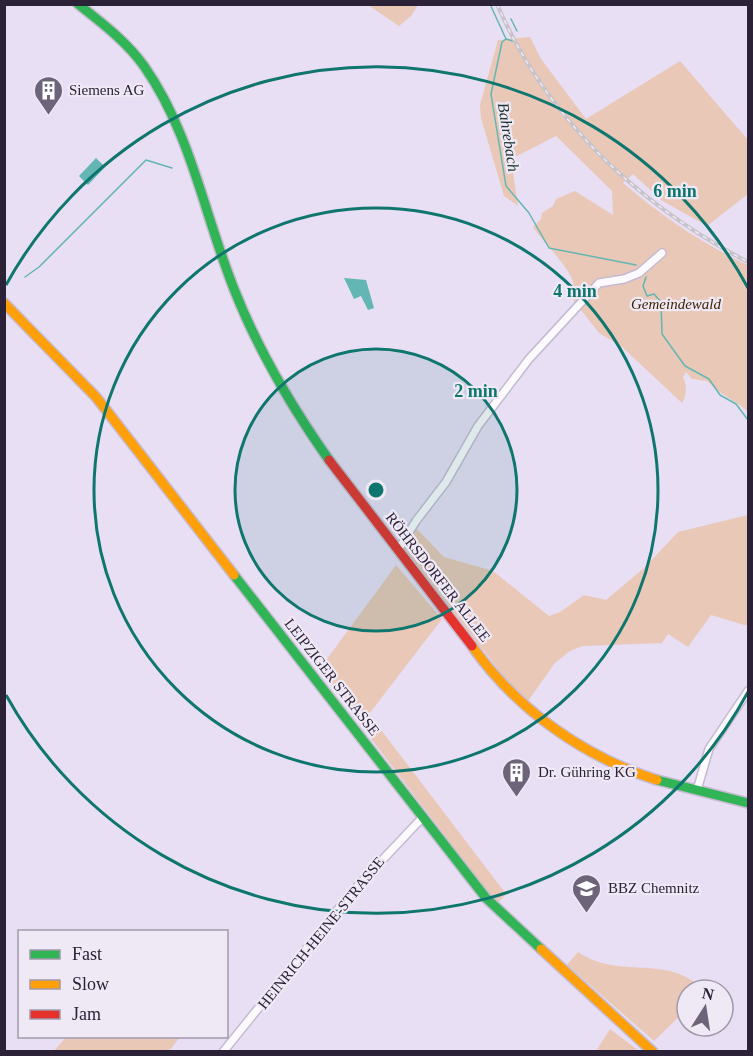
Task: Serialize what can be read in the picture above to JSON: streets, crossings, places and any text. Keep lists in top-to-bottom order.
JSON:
{
  "streets": {
    "street": ["RÖHRSDORFER ALLEE", "LEIPZIGER STRASSE", "HEINRICH-HEINE-STRASSE"]
  },
  "crossings": [
    ["LEIPZIGER STRASSE", "HEINRICH-HEINE-STRASSE"]
  ],
  "water": ["Bahrebach"],
  "parks": ["Gemeindewald"],
  "places": {
    "building": ["Siemens AG", "Dr. Gühring KG"],
    "school or university": ["BBZ Chemnitz"]
  },
  "legend": ["Fast", "Slow", "Jam"],
  "north": "top",
  "rings": ["6 min", "4 min", "2 min"]
}
